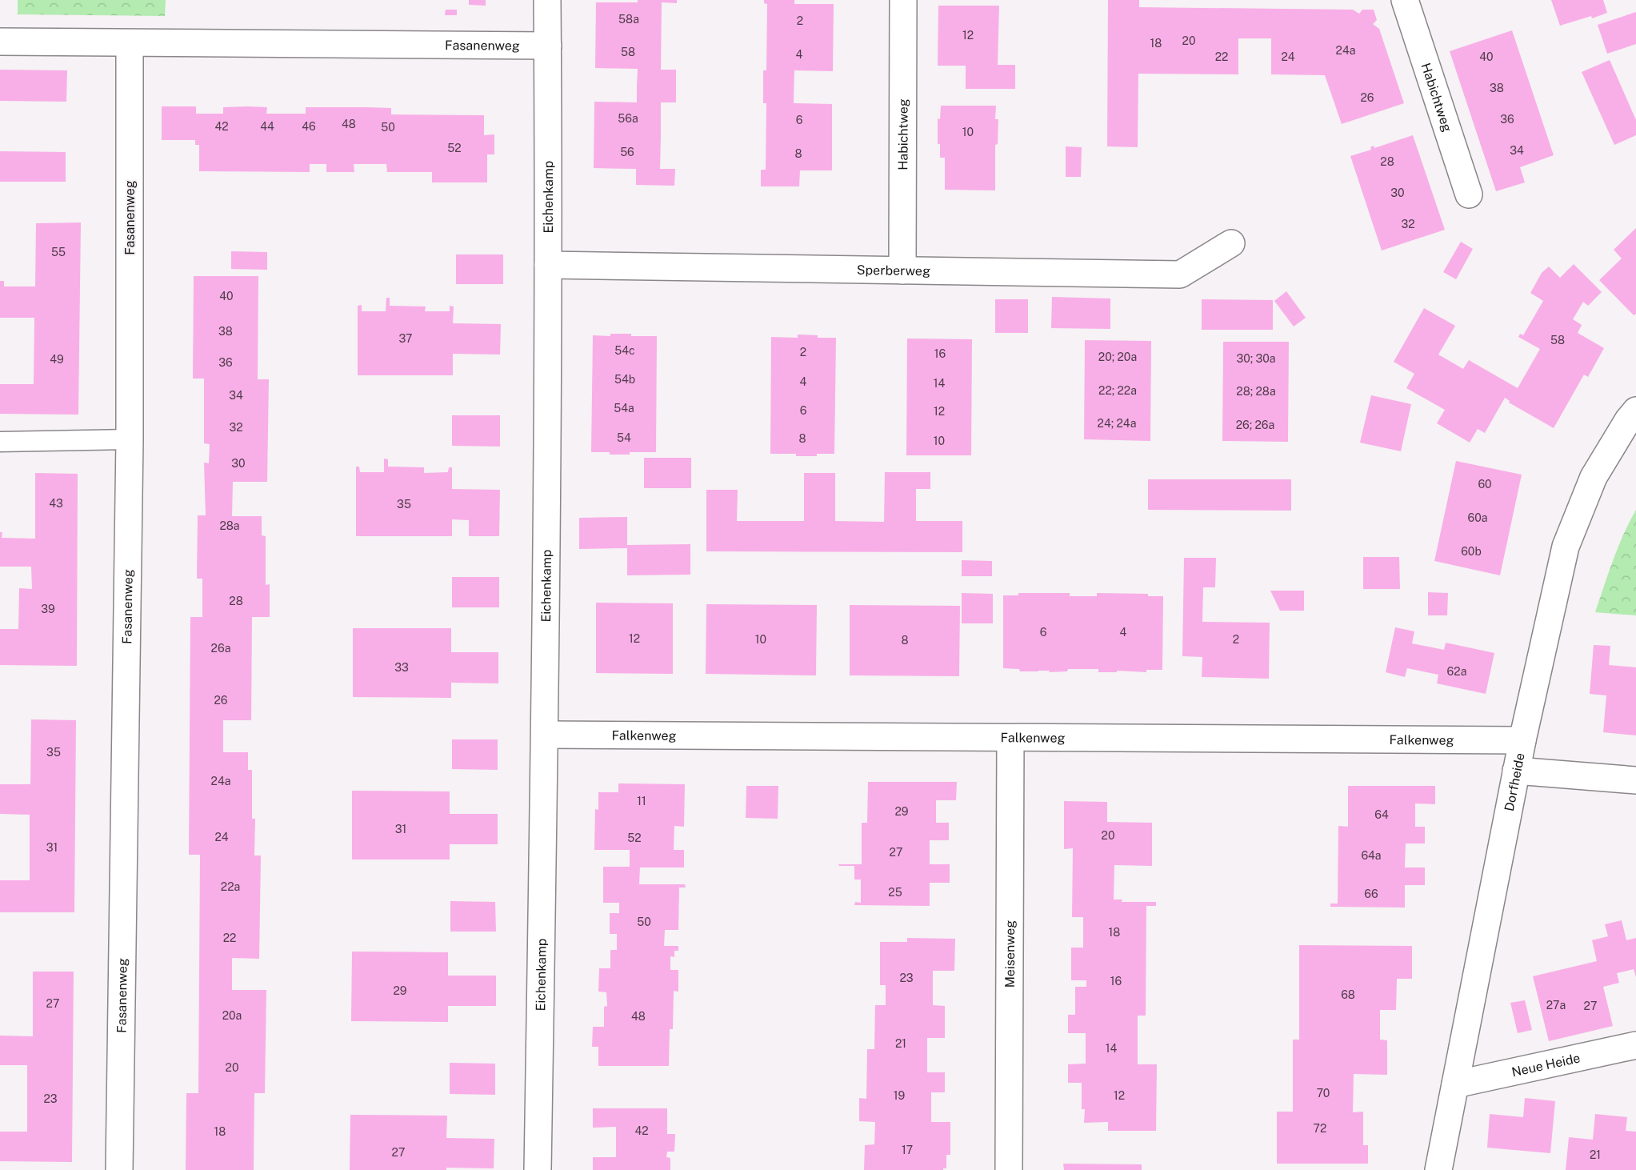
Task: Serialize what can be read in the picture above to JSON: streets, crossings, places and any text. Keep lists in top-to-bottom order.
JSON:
{
  "streets": {
    "street": [
      "Fasanenweg",
      "Habichtweg",
      "Eichenkamp",
      "Sperberweg",
      "Falkenweg",
      "Dorfheide",
      "Meisenweg",
      "Neue Heide"
    ]
  },
  "crossings": [
    ["Fasanenweg", "Eichenkamp"],
    ["Habichtweg", "Sperberweg"],
    ["Eichenkamp", "Sperberweg"],
    ["Eichenkamp", "Falkenweg"],
    ["Falkenweg", "Dorfheide"],
    ["Falkenweg", "Meisenweg"],
    ["Dorfheide", "Neue Heide"]
  ],
  "house_numbers": [
    "58a",
    "2",
    "12",
    "20",
    "18",
    "24a",
    "58",
    "4",
    "22",
    "24",
    "40",
    "38",
    "26",
    "56a",
    "36",
    "6",
    "48",
    "42",
    "44",
    "46",
    "50",
    "10",
    "52",
    "34",
    "56",
    "8",
    "28",
    "30",
    "32",
    "55",
    "40",
    "38",
    "37",
    "58",
    "54c",
    "2",
    "16",
    "20; 20a",
    "30; 30a",
    "49",
    "36",
    "54b",
    "4",
    "14",
    "22; 22a",
    "28; 28a",
    "34",
    "54a",
    "6",
    "12",
    "24; 24a",
    "26; 26a",
    "32",
    "54",
    "8",
    "10",
    "30",
    "60",
    "43",
    "35",
    "60a",
    "28a",
    "60b",
    "28",
    "39",
    "6",
    "4",
    "12",
    "10",
    "2",
    "8",
    "26a",
    "33",
    "62a",
    "26",
    "35",
    "24a",
    "11",
    "29",
    "64",
    "31",
    "20",
    "24",
    "52",
    "31",
    "27",
    "64a",
    "22a",
    "25",
    "66",
    "50",
    "18",
    "22",
    "23",
    "16",
    "29",
    "68",
    "27",
    "27a",
    "27",
    "20a",
    "48",
    "21",
    "14",
    "20",
    "70",
    "19",
    "12",
    "23",
    "72",
    "42",
    "18",
    "17",
    "27",
    "21"
  ]
}
